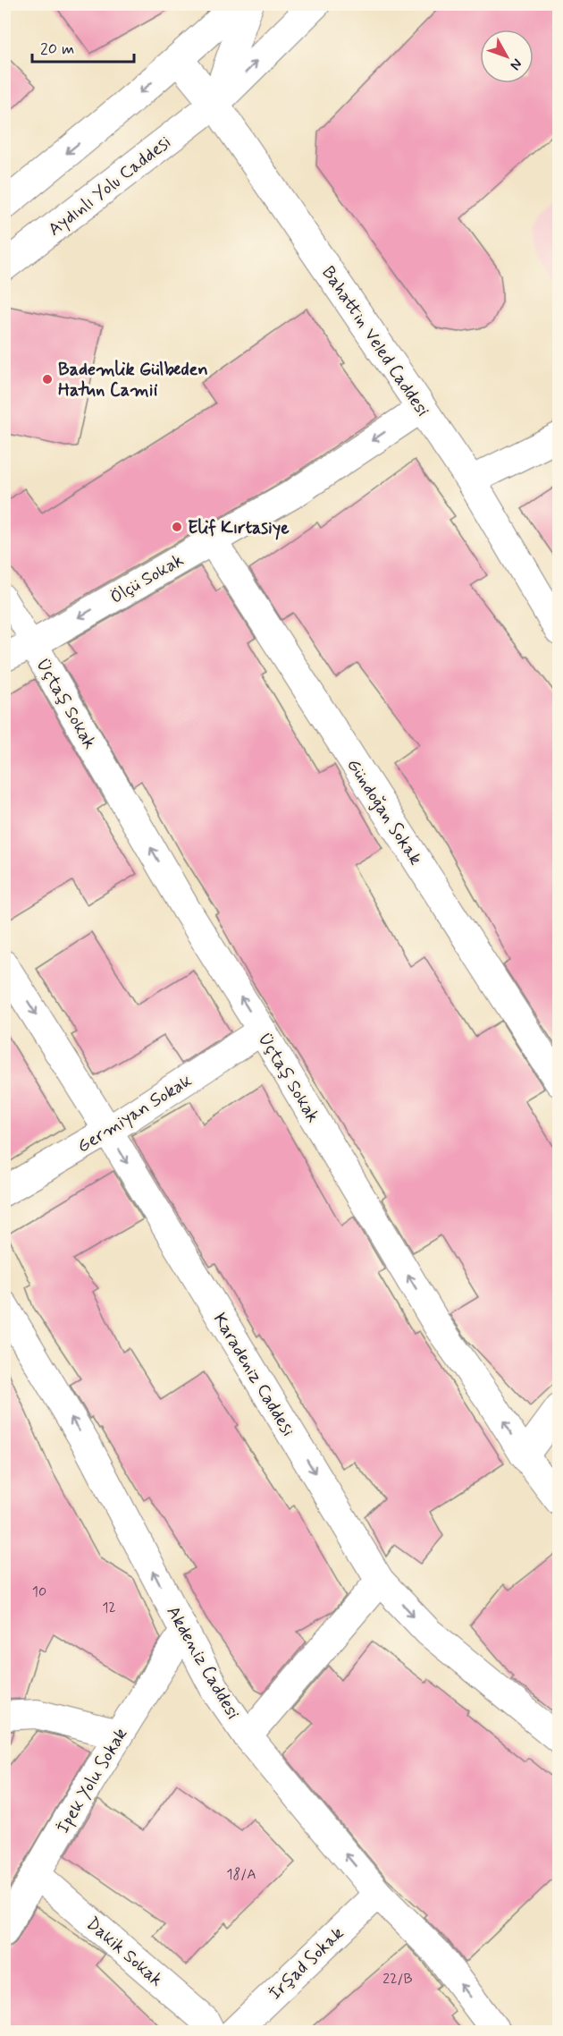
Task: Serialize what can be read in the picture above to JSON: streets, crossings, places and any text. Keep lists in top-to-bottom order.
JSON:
{
  "streets": {
    "main road": ["Aydınlı Yolu Caddesi", "Bahattin Veled Caddesi"],
    "street": [
      "Ölçü Sokak",
      "Üçtaş Sokak",
      "Gündoğan Sokak",
      "Germiyan Sokak",
      "Karadeniz Caddesi",
      "Akdeniz Caddesi",
      "İpek Yolu Sokak",
      "Dakik Sokak",
      "İrşad Sokak"
    ]
  },
  "crossings": [
    ["Aydınlı Yolu Caddesi", "Bahattin Veled Caddesi"],
    ["Bahattin Veled Caddesi", "Ölçü Sokak"],
    ["Ölçü Sokak", "Üçtaş Sokak"],
    ["Ölçü Sokak", "Gündoğan Sokak"],
    ["Üçtaş Sokak", "Germiyan Sokak"],
    ["Germiyan Sokak", "Karadeniz Caddesi"],
    ["Akdeniz Caddesi", "İpek Yolu Sokak"],
    ["Akdeniz Caddesi", "İrşad Sokak"],
    ["İpek Yolu Sokak", "Dakik Sokak"]
  ],
  "one_way": [
    "Ölçü Sokak",
    "Üçtaş Sokak",
    "Karadeniz Caddesi",
    "Akdeniz Caddesi"
  ],
  "places": ["Bademlik Gülbeden Hatun Camii", "Elif Kırtasiye"],
  "house_numbers": [
    "10",
    "12",
    "18/A",
    "22/B"
  ],
  "scale_bar": "20 m",
  "north": "bottom right"
}
